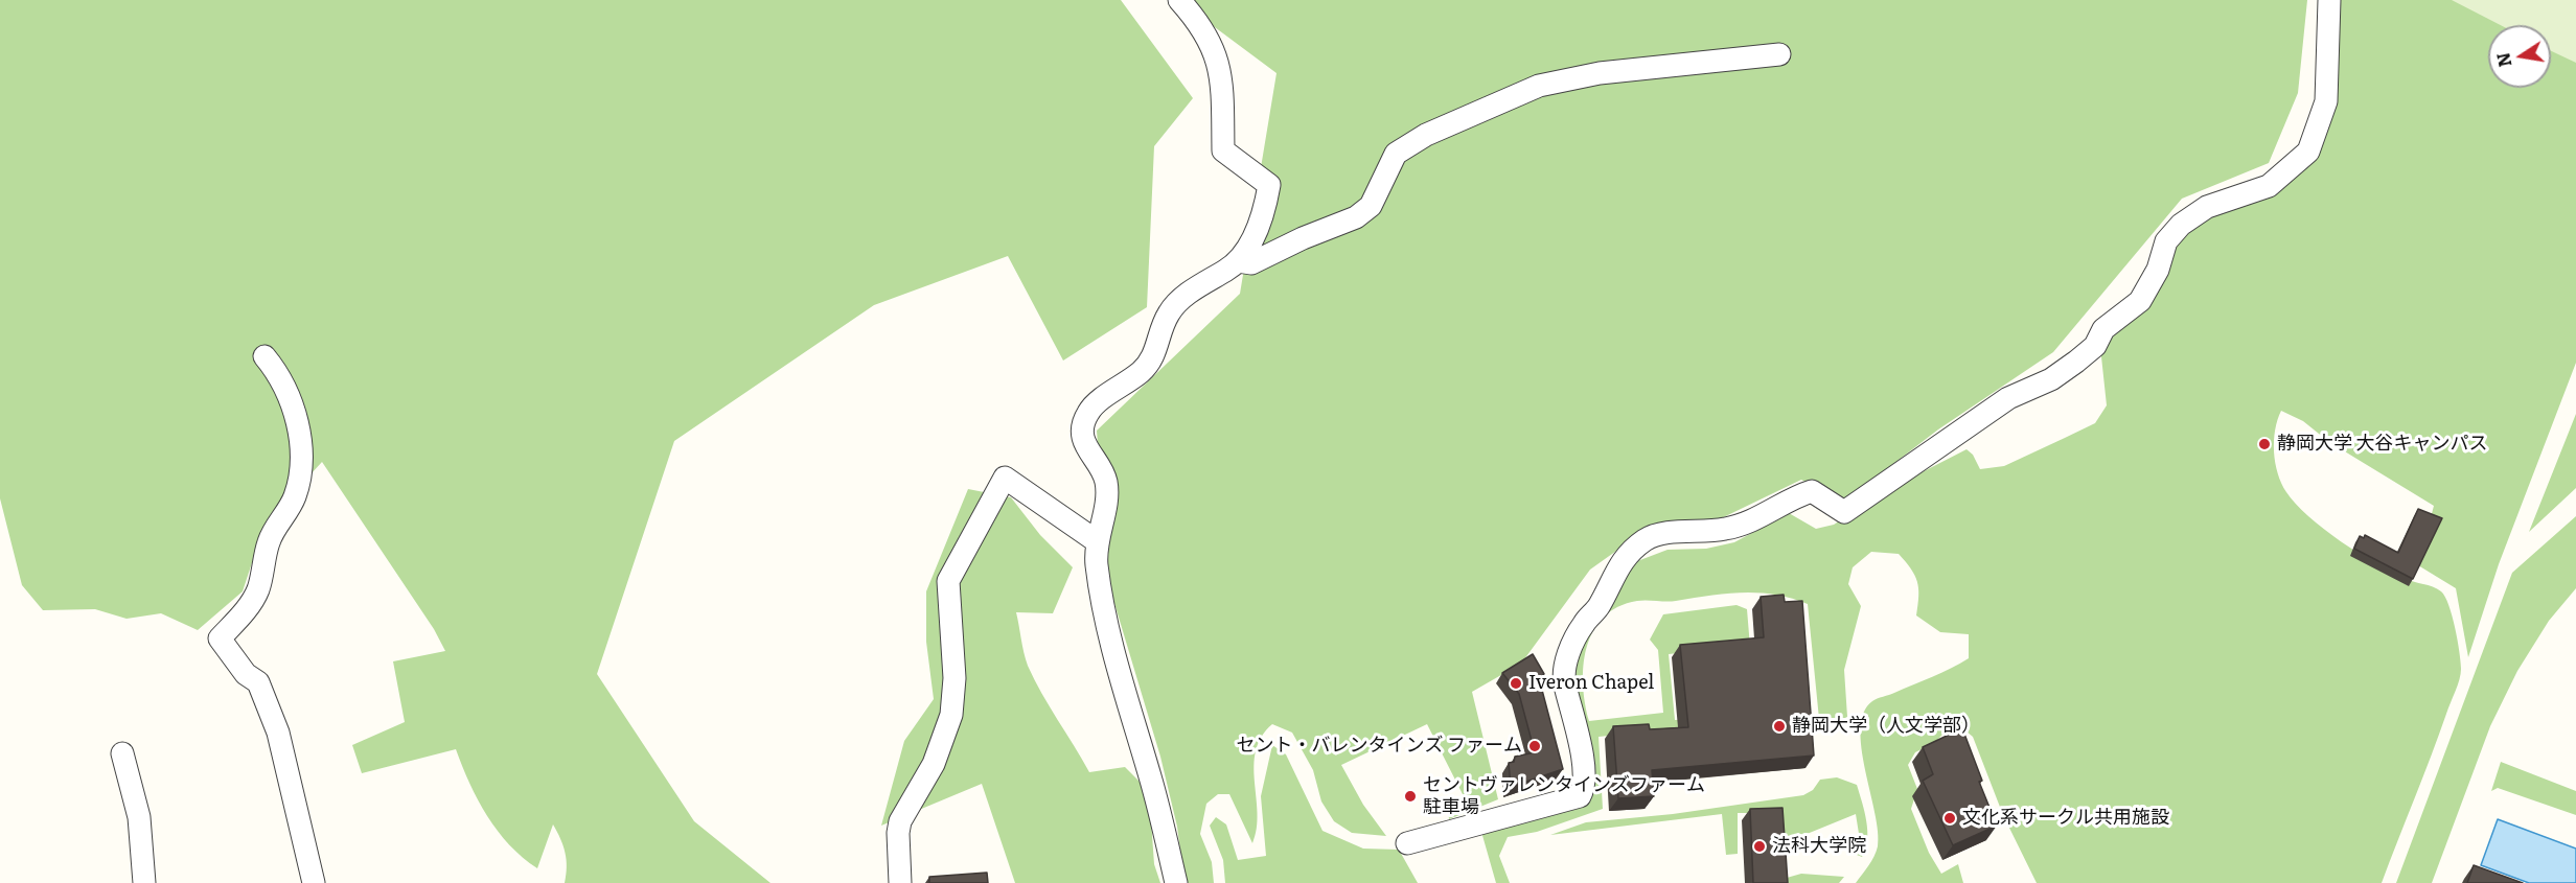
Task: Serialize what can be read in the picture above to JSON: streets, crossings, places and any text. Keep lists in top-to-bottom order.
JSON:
{
  "places": [
    "静岡大学 大谷キャンパス",
    "Iveron Chapel",
    "静岡大学（人文学部）",
    "セント・バレンタインズ ファーム",
    "セントヴァレンタインズファーム 駐車場",
    "文化系サークル共用施設",
    "法科大学院"
  ],
  "north": "left"
}
